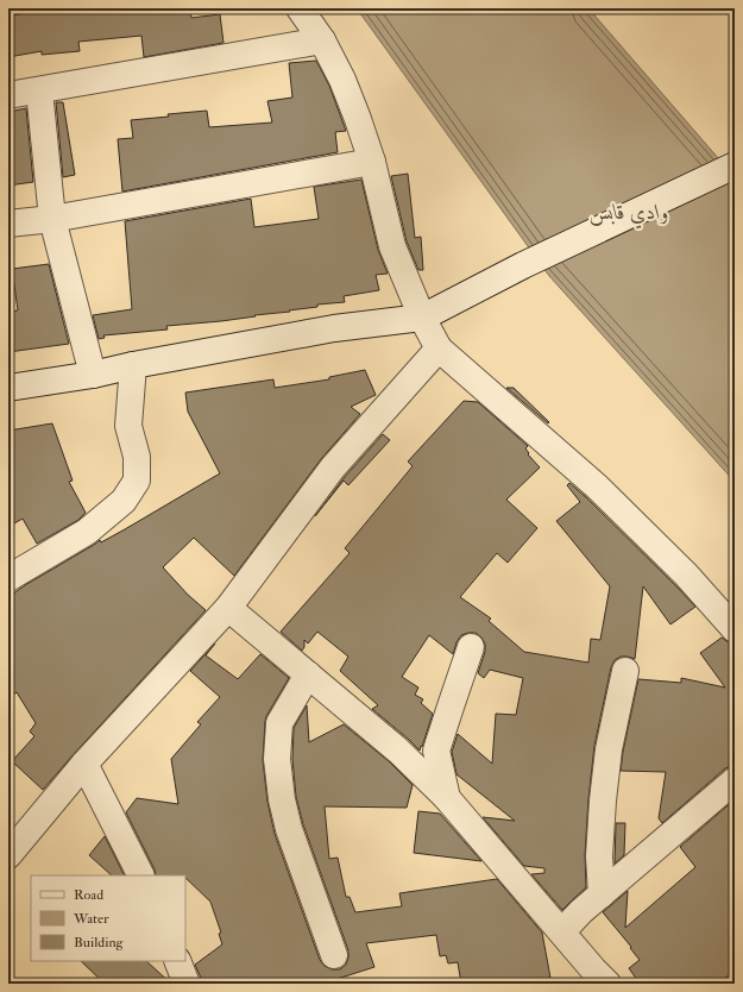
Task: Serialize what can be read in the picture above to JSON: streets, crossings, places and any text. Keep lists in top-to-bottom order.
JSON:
{
  "water": ["وادي قابس"],
  "legend": ["Road", "Water", "Building"]
}
